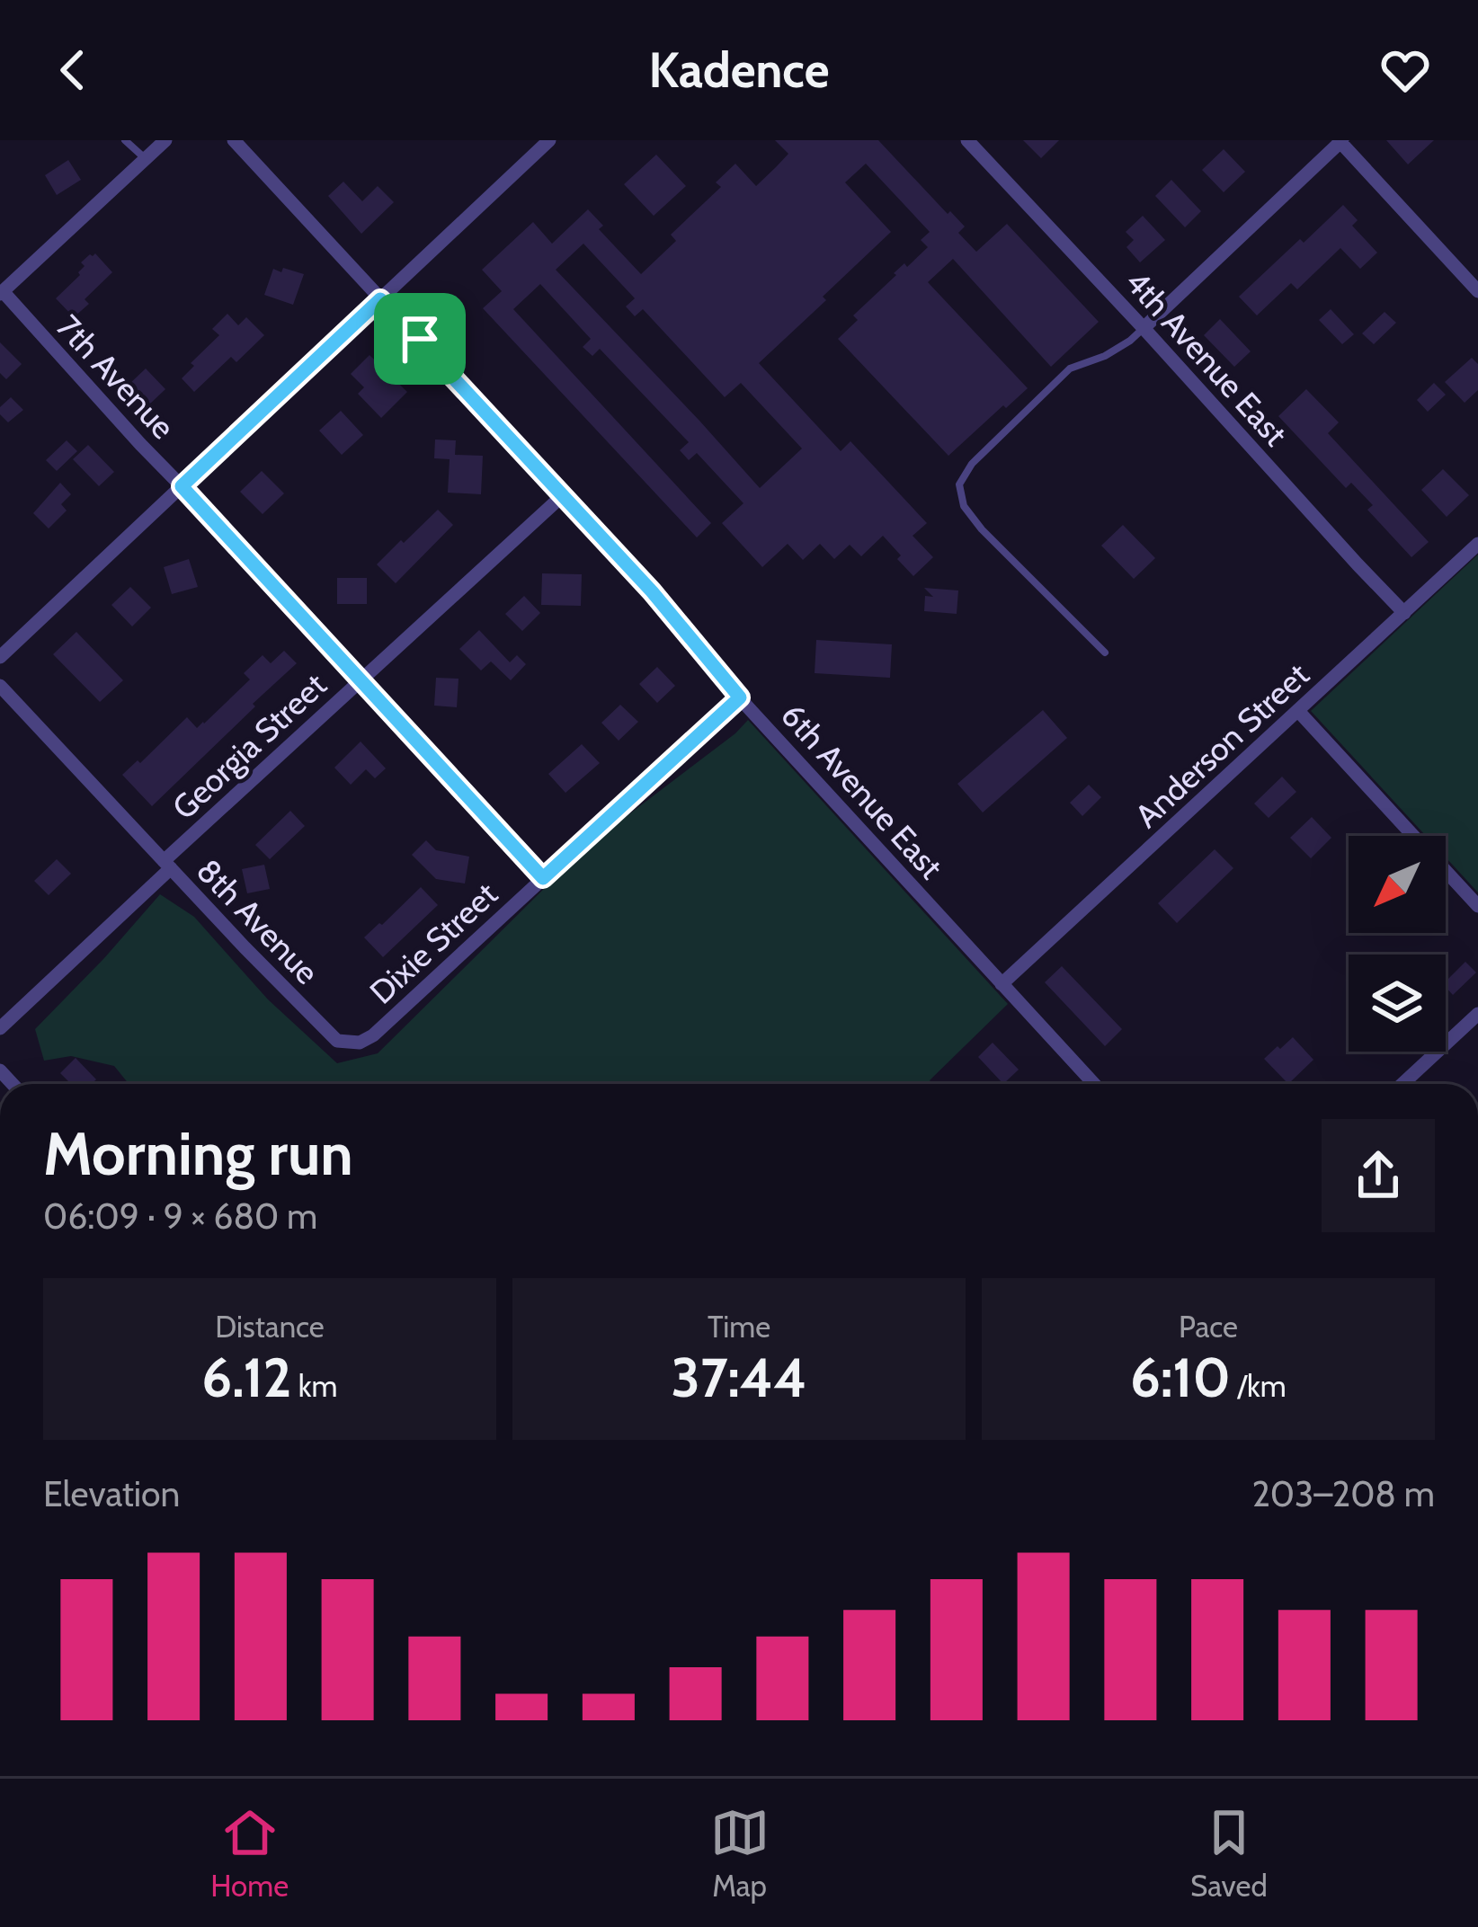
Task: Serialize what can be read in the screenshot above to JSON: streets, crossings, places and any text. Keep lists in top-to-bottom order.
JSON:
{
  "streets": {
    "street": [
      "4th Avenue East",
      "7th Avenue",
      "Anderson Street",
      "Georgia Street",
      "6th Avenue East",
      "8th Avenue",
      "Dixie Street"
    ]
  },
  "crossings": [
    ["4th Avenue East", "Anderson Street"],
    ["7th Avenue", "Georgia Street"],
    ["7th Avenue", "Dixie Street"],
    ["Anderson Street", "6th Avenue East"],
    ["Georgia Street", "6th Avenue East"],
    ["Georgia Street", "8th Avenue"],
    ["6th Avenue East", "Dixie Street"],
    ["8th Avenue", "Dixie Street"]
  ],
  "north": "bottom left",
  "page": {
    "header": "Kadence",
    "heading": ["Morning run", "06:09 · 9 × 680 m"],
    "stats": [
      ["Distance", "6.12 km"],
      ["Time", "37:44"],
      ["Pace", "6:10 /km"]
    ],
    "chart": ["Elevation", "203–208 m"],
    "tabs": ["Home", "Map", "Saved"]
  }
}
